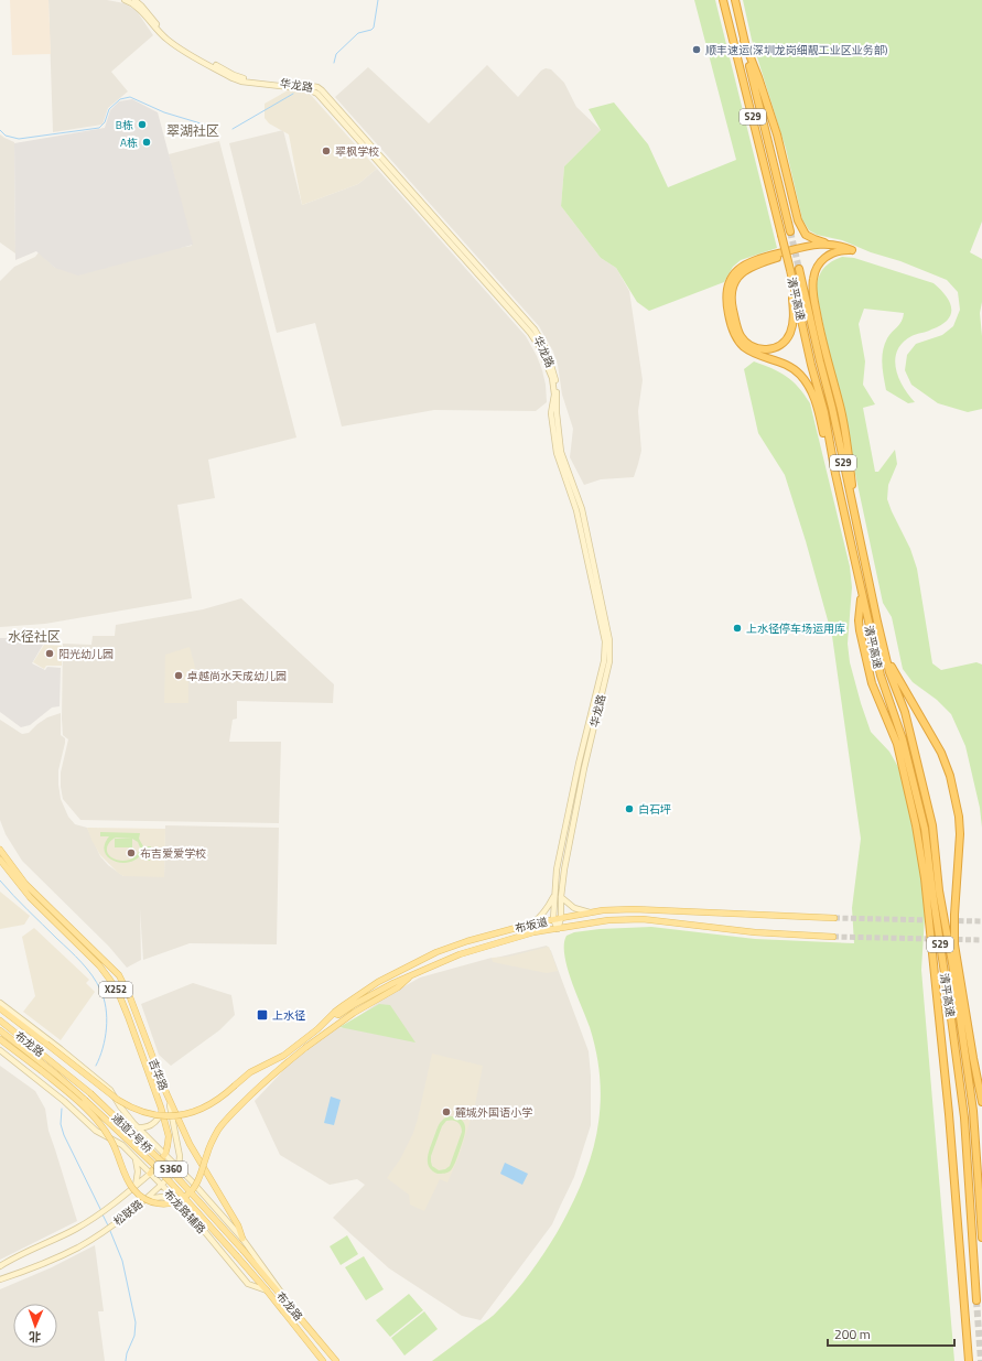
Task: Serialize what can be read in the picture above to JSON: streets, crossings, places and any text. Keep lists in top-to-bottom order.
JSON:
{
  "streets": {
    "highway": ["S29", "清平高速"],
    "main road": [
      "布坂道",
      "X252",
      "布龙路",
      "吉华路",
      "通道2号桥",
      "S360"
    ],
    "street": ["华龙路", "布龙路辅路", "松联路"]
  },
  "crossings": [
    ["华龙路", "布坂道"],
    ["布龙路", "吉华路"],
    ["布龙路", "通道2号桥"],
    ["布龙路", "布龙路辅路"],
    ["布龙路辅路", "松联路"]
  ],
  "districts": ["翠湖社区", "水径社区"],
  "places": {
    "other": [
      "顺丰速运(深圳龙岗细靓工业区业务部)",
      "B栋",
      "A栋",
      "翠枫学校",
      "上水径停车场运用库",
      "阳光幼儿园",
      "卓越尚水天成幼儿园",
      "白石坪",
      "布吉爱爱学校",
      "麓城外国语小学"
    ],
    "transit": ["上水径"]
  },
  "scale_bar": "200 m",
  "north": "bottom"
}
